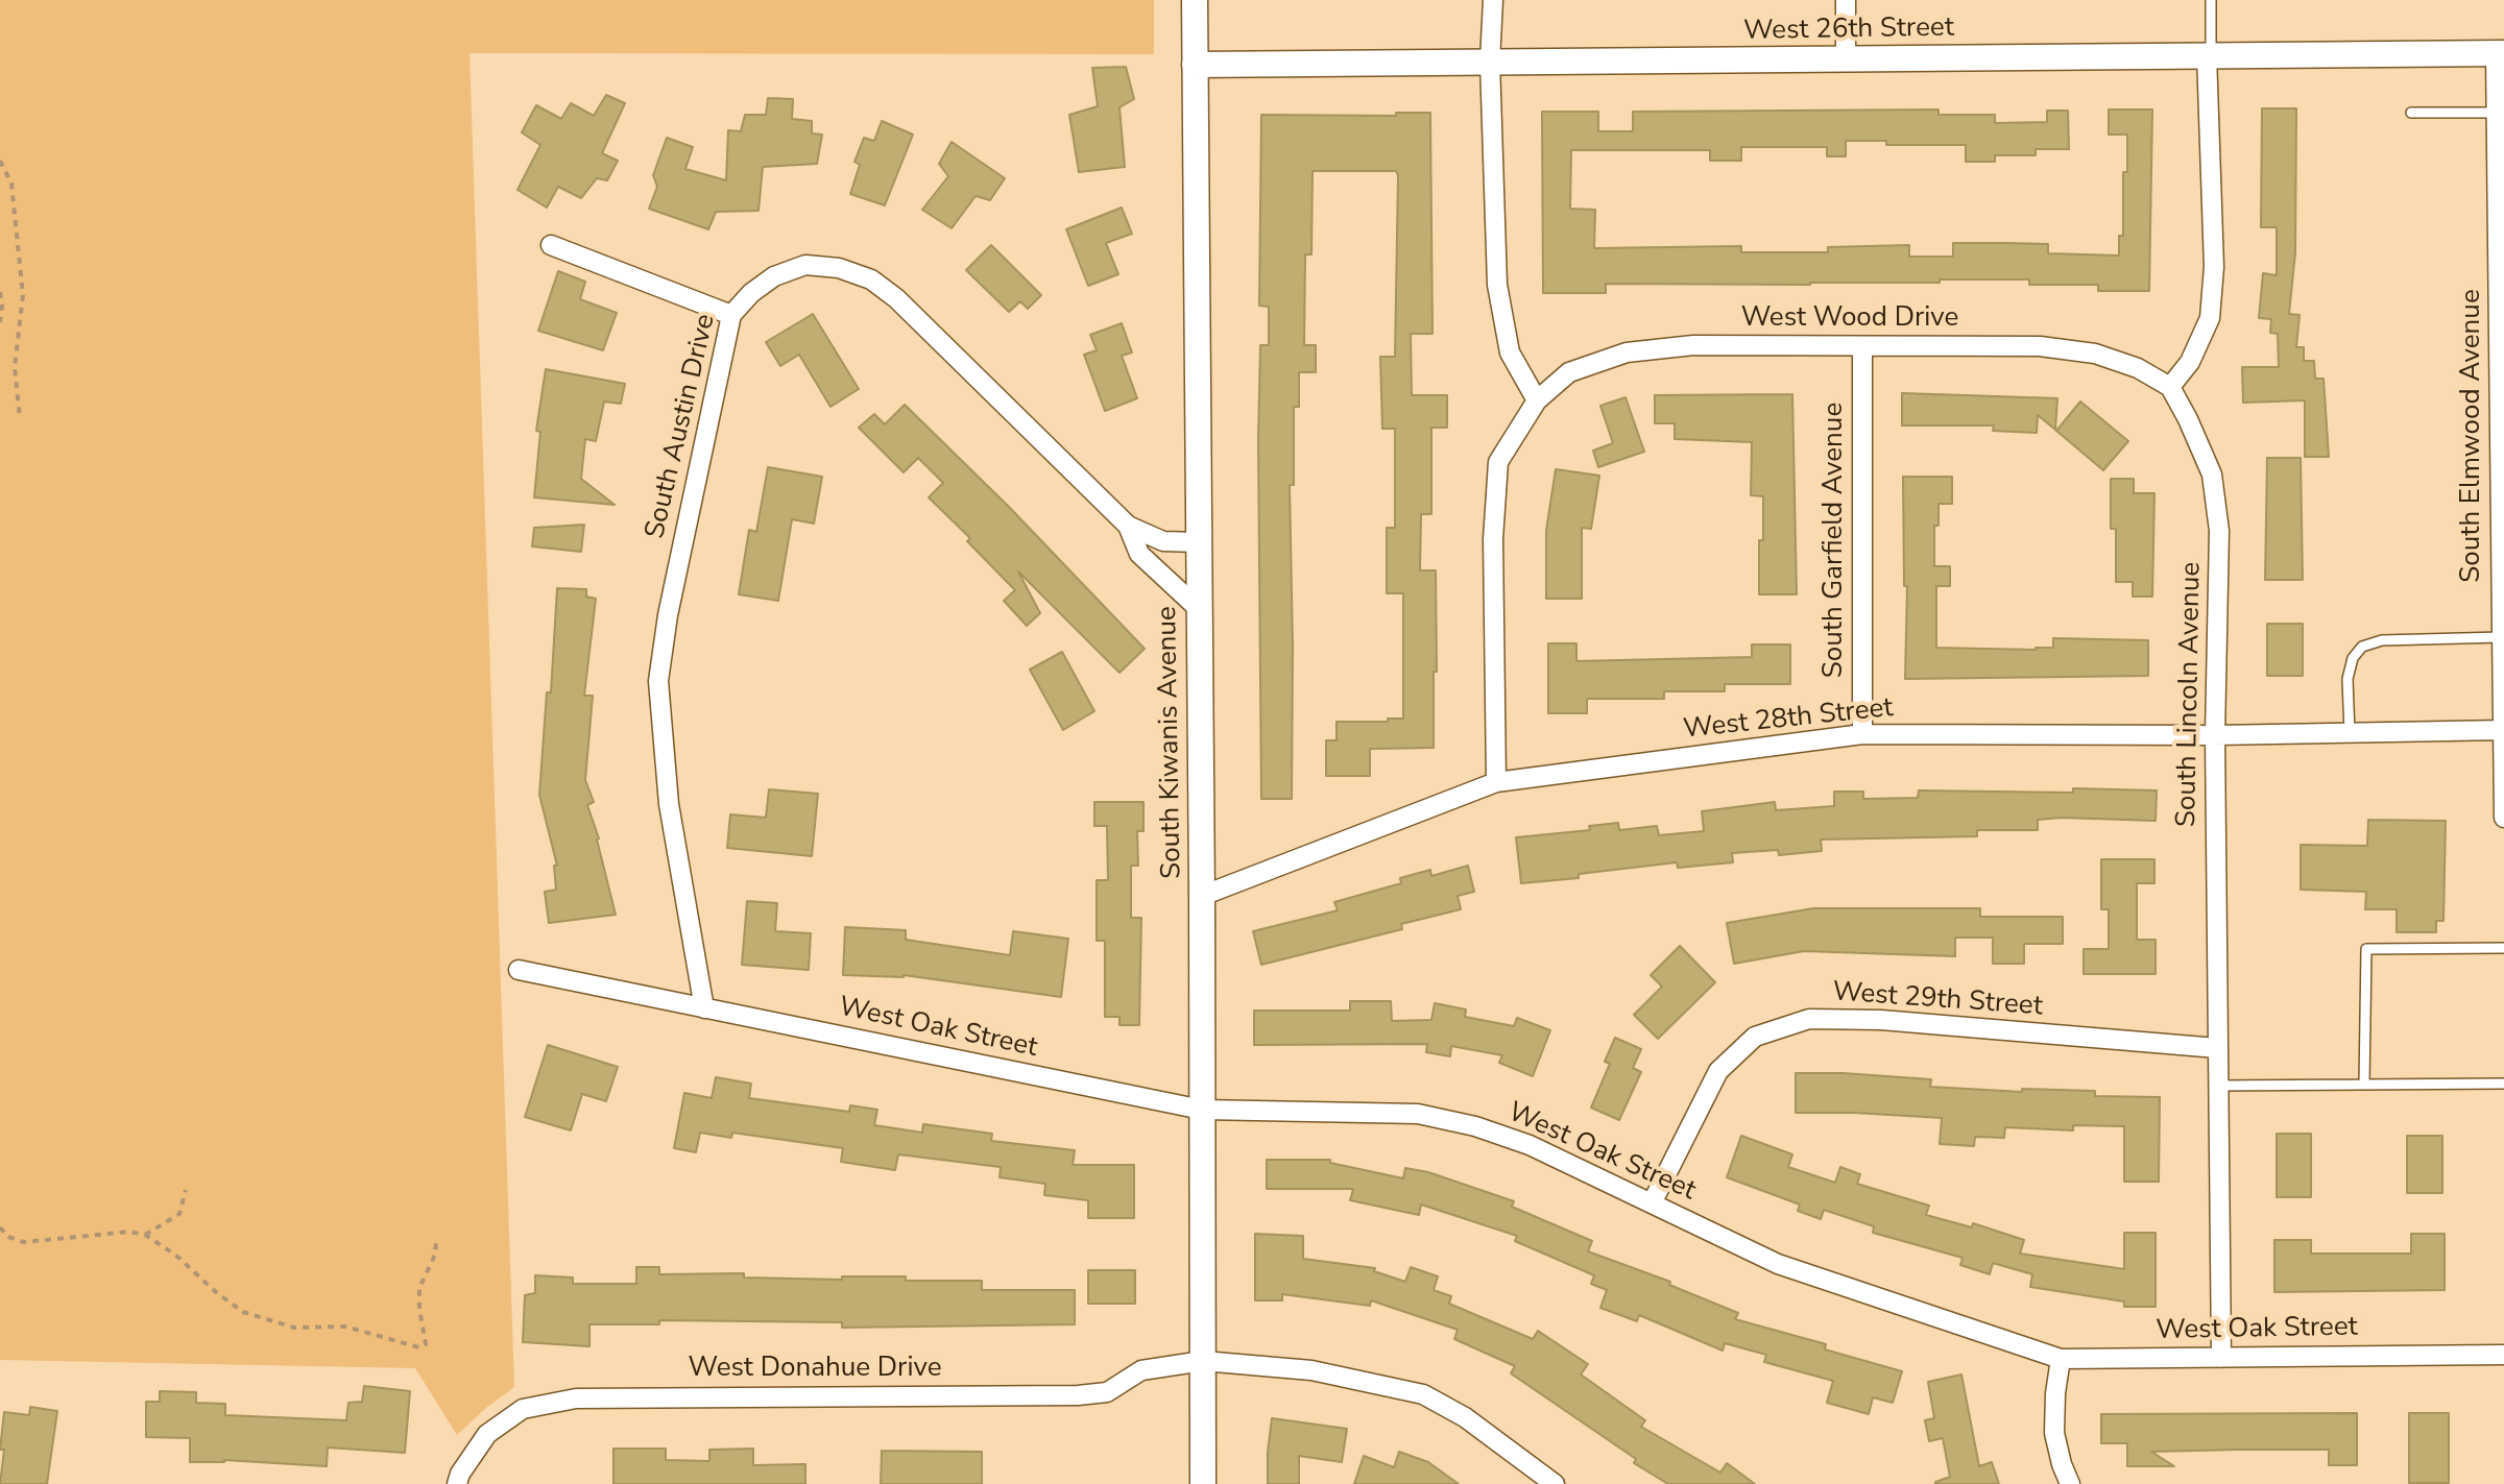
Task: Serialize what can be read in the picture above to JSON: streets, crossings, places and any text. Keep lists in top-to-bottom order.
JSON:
{
  "streets": {
    "main road": ["West 26th Street", "South Kiwanis Avenue"],
    "street": [
      "West Wood Drive",
      "South Austin Drive",
      "South Elmwood Avenue",
      "South Garfield Avenue",
      "South Lincoln Avenue",
      "West 28th Street",
      "West 29th Street",
      "West Oak Street",
      "West Donahue Drive"
    ]
  },
  "crossings": [
    ["West 26th Street", "South Elmwood Avenue"],
    ["West 26th Street", "South Kiwanis Avenue"],
    ["West Wood Drive", "South Garfield Avenue"],
    ["West Wood Drive", "South Lincoln Avenue"],
    ["West Wood Drive", "West 28th Street"],
    ["South Austin Drive", "South Kiwanis Avenue"],
    ["South Austin Drive", "West Oak Street"],
    ["South Elmwood Avenue", "West 28th Street"],
    ["South Garfield Avenue", "West 28th Street"],
    ["South Lincoln Avenue", "West 28th Street"],
    ["South Lincoln Avenue", "West 29th Street"],
    ["South Lincoln Avenue", "West Oak Street"],
    ["West 28th Street", "South Kiwanis Avenue"],
    ["South Kiwanis Avenue", "West Oak Street"],
    ["South Kiwanis Avenue", "West Donahue Drive"],
    ["West 29th Street", "West Oak Street"]
  ]
}
